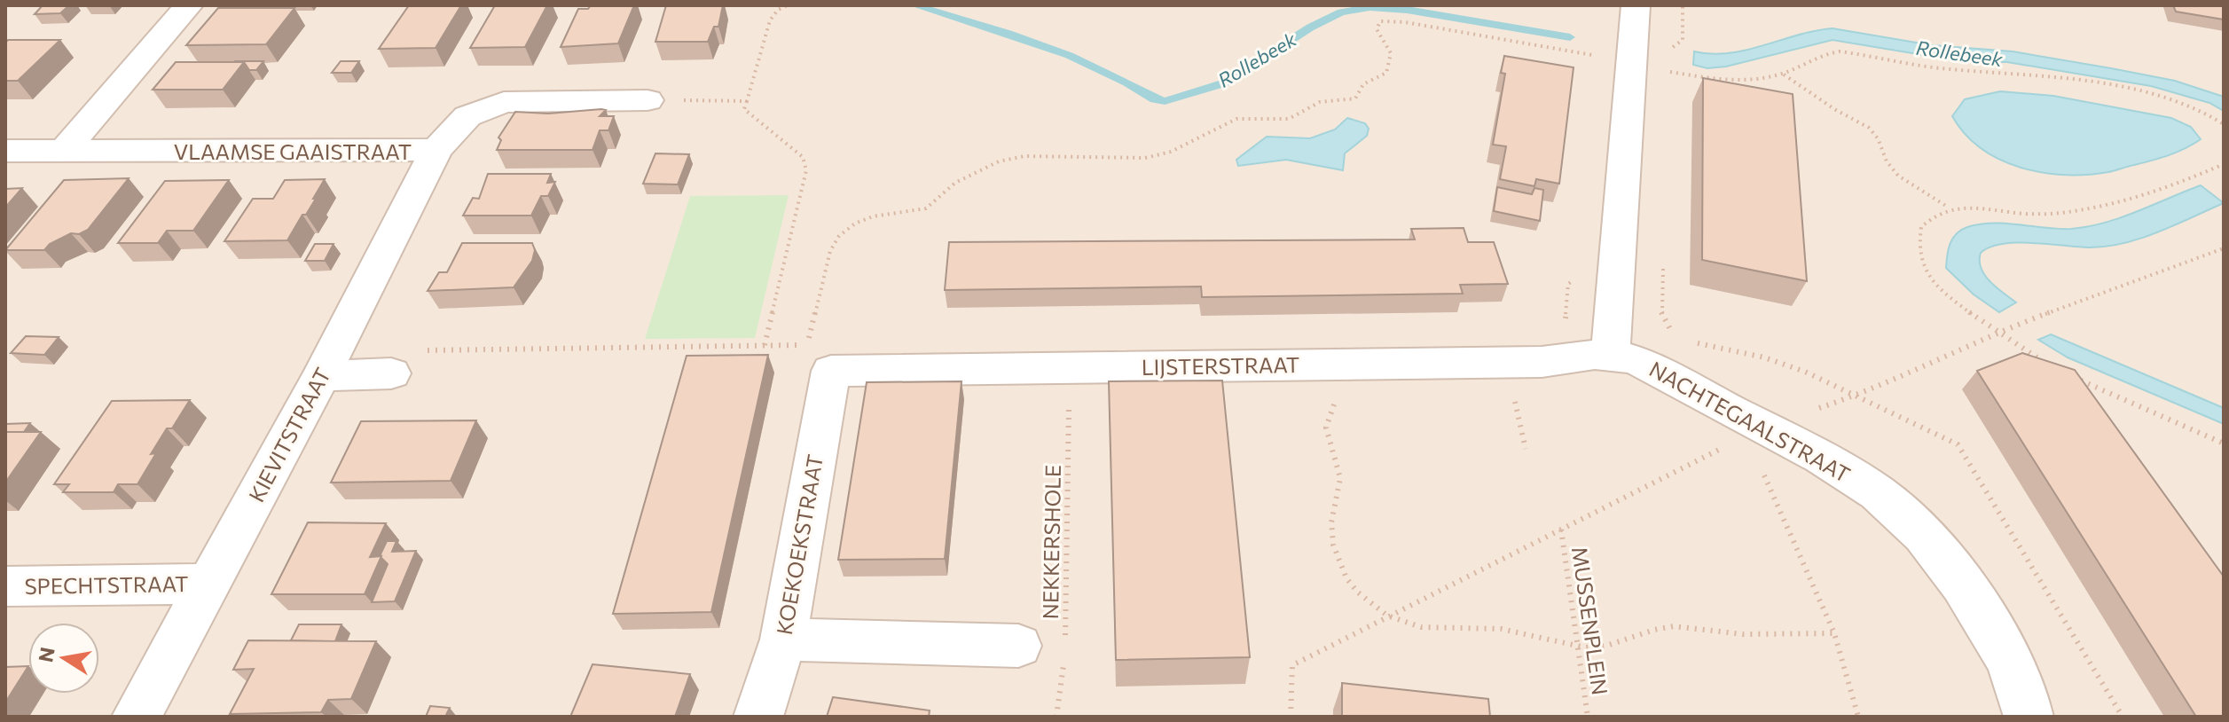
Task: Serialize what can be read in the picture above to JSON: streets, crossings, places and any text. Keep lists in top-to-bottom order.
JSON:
{
  "streets": {
    "street": [
      "VLAAMSE GAAISTRAAT",
      "LIJSTERSTRAAT",
      "NACHTEGAALSTRAAT",
      "KIEVITSTRAAT",
      "KOEKOEKSTRAAT",
      "SPECHTSTRAAT"
    ],
    "path": ["NEKKERSHOLE", "MUSSENPLEIN"]
  },
  "crossings": [
    ["VLAAMSE GAAISTRAAT", "KIEVITSTRAAT"],
    ["LIJSTERSTRAAT", "NACHTEGAALSTRAAT"],
    ["LIJSTERSTRAAT", "NEKKERSHOLE"],
    ["LIJSTERSTRAAT", "KOEKOEKSTRAAT"],
    ["KIEVITSTRAAT", "SPECHTSTRAAT"]
  ],
  "water": ["Rollebeek"],
  "north": "left"
}
